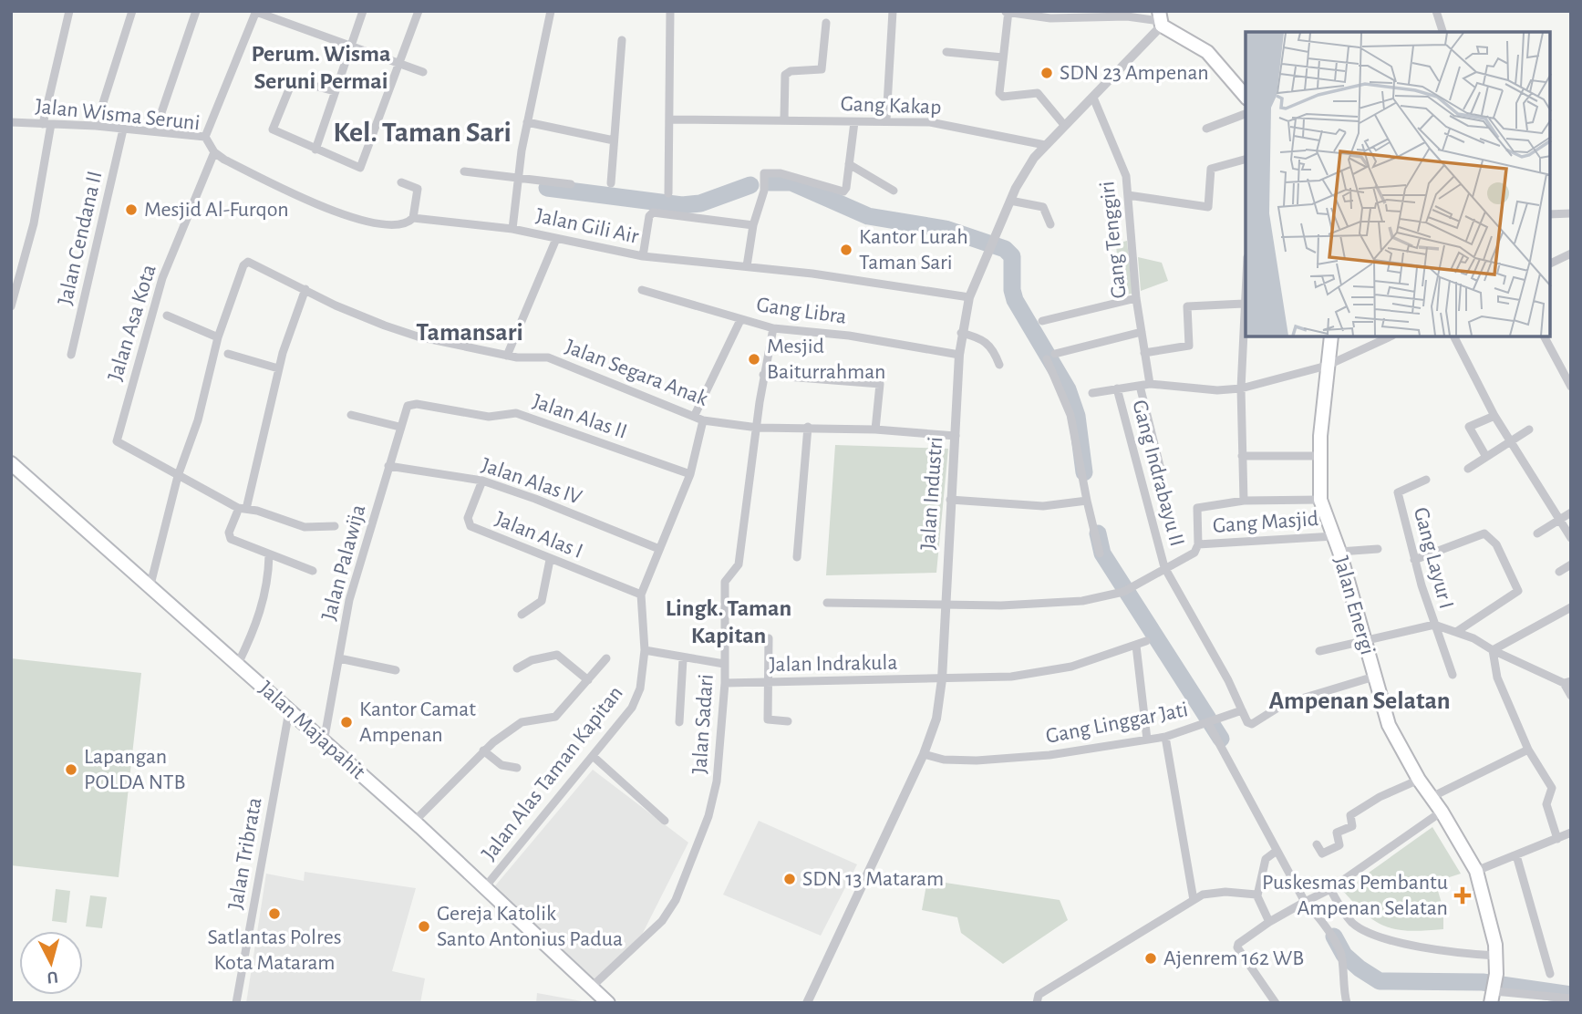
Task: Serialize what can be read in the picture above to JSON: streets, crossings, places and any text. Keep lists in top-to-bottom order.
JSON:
{
  "streets": {
    "main road": ["Jalan Energi", "Jalan Majapahit"],
    "street": [
      "Gang Kakap",
      "Jalan Wisma Seruni",
      "Jalan Gili Air",
      "Jalan Cendana II",
      "Gang Tenggiri",
      "Gang Libra",
      "Jalan Asa Kota",
      "Jalan Segara Anak",
      "Jalan Alas II",
      "Gang Indrabayu II",
      "Jalan Alas IV",
      "Jalan Industri",
      "Gang Masjid",
      "Jalan Alas I",
      "Gang Layur I",
      "Jalan Palawija",
      "Jalan Indrakula",
      "Gang Linggar Jati",
      "Jalan Sadari",
      "Jalan Alas Taman Kapitan",
      "Jalan Tribrata"
    ]
  },
  "crossings": [
    ["Gang Kakap", "Jalan Industri"],
    ["Jalan Wisma Seruni", "Jalan Gili Air"],
    ["Jalan Wisma Seruni", "Jalan Cendana II"],
    ["Jalan Wisma Seruni", "Jalan Asa Kota"],
    ["Jalan Gili Air", "Jalan Asa Kota"],
    ["Jalan Gili Air", "Jalan Industri"],
    ["Gang Tenggiri", "Jalan Industri"],
    ["Gang Libra", "Jalan Industri"],
    ["Jalan Segara Anak", "Jalan Industri"],
    ["Jalan Segara Anak", "Jalan Sadari"],
    ["Jalan Segara Anak", "Jalan Alas Taman Kapitan"],
    ["Jalan Alas II", "Jalan Palawija"],
    ["Jalan Alas II", "Jalan Alas Taman Kapitan"],
    ["Gang Indrabayu II", "Gang Linggar Jati"],
    ["Jalan Alas IV", "Jalan Alas I"],
    ["Jalan Alas IV", "Jalan Palawija"],
    ["Jalan Alas IV", "Jalan Alas Taman Kapitan"],
    ["Jalan Industri", "Jalan Indrakula"],
    ["Jalan Industri", "Gang Linggar Jati"],
    ["Gang Masjid", "Jalan Energi"],
    ["Jalan Alas I", "Jalan Alas Taman Kapitan"],
    ["Jalan Palawija", "Jalan Majapahit"],
    ["Jalan Indrakula", "Jalan Sadari"],
    ["Jalan Sadari", "Jalan Majapahit"],
    ["Jalan Majapahit", "Jalan Alas Taman Kapitan"],
    ["Jalan Majapahit", "Jalan Tribrata"]
  ],
  "districts": [
    "Perum. Wisma Seruni Permai",
    "Kel. Taman Sari",
    "Tamansari",
    "Lingk. Taman Kapitan",
    "Ampenan Selatan"
  ],
  "places": {
    "other": [
      "SDN 23 Ampenan",
      "Mesjid Al-Furqon",
      "Kantor Lurah Taman Sari",
      "Mesjid Baiturrahman",
      "Kantor Camat Ampenan",
      "Lapangan POLDA NTB",
      "SDN 13 Mataram",
      "Satlantas Polres Kota Mataram",
      "Gereja Katolik Santo Antonius Padua",
      "Ajenrem 162 WB"
    ],
    "health": ["Puskesmas Pembantu Ampenan Selatan"]
  },
  "north": "bottom"
}
